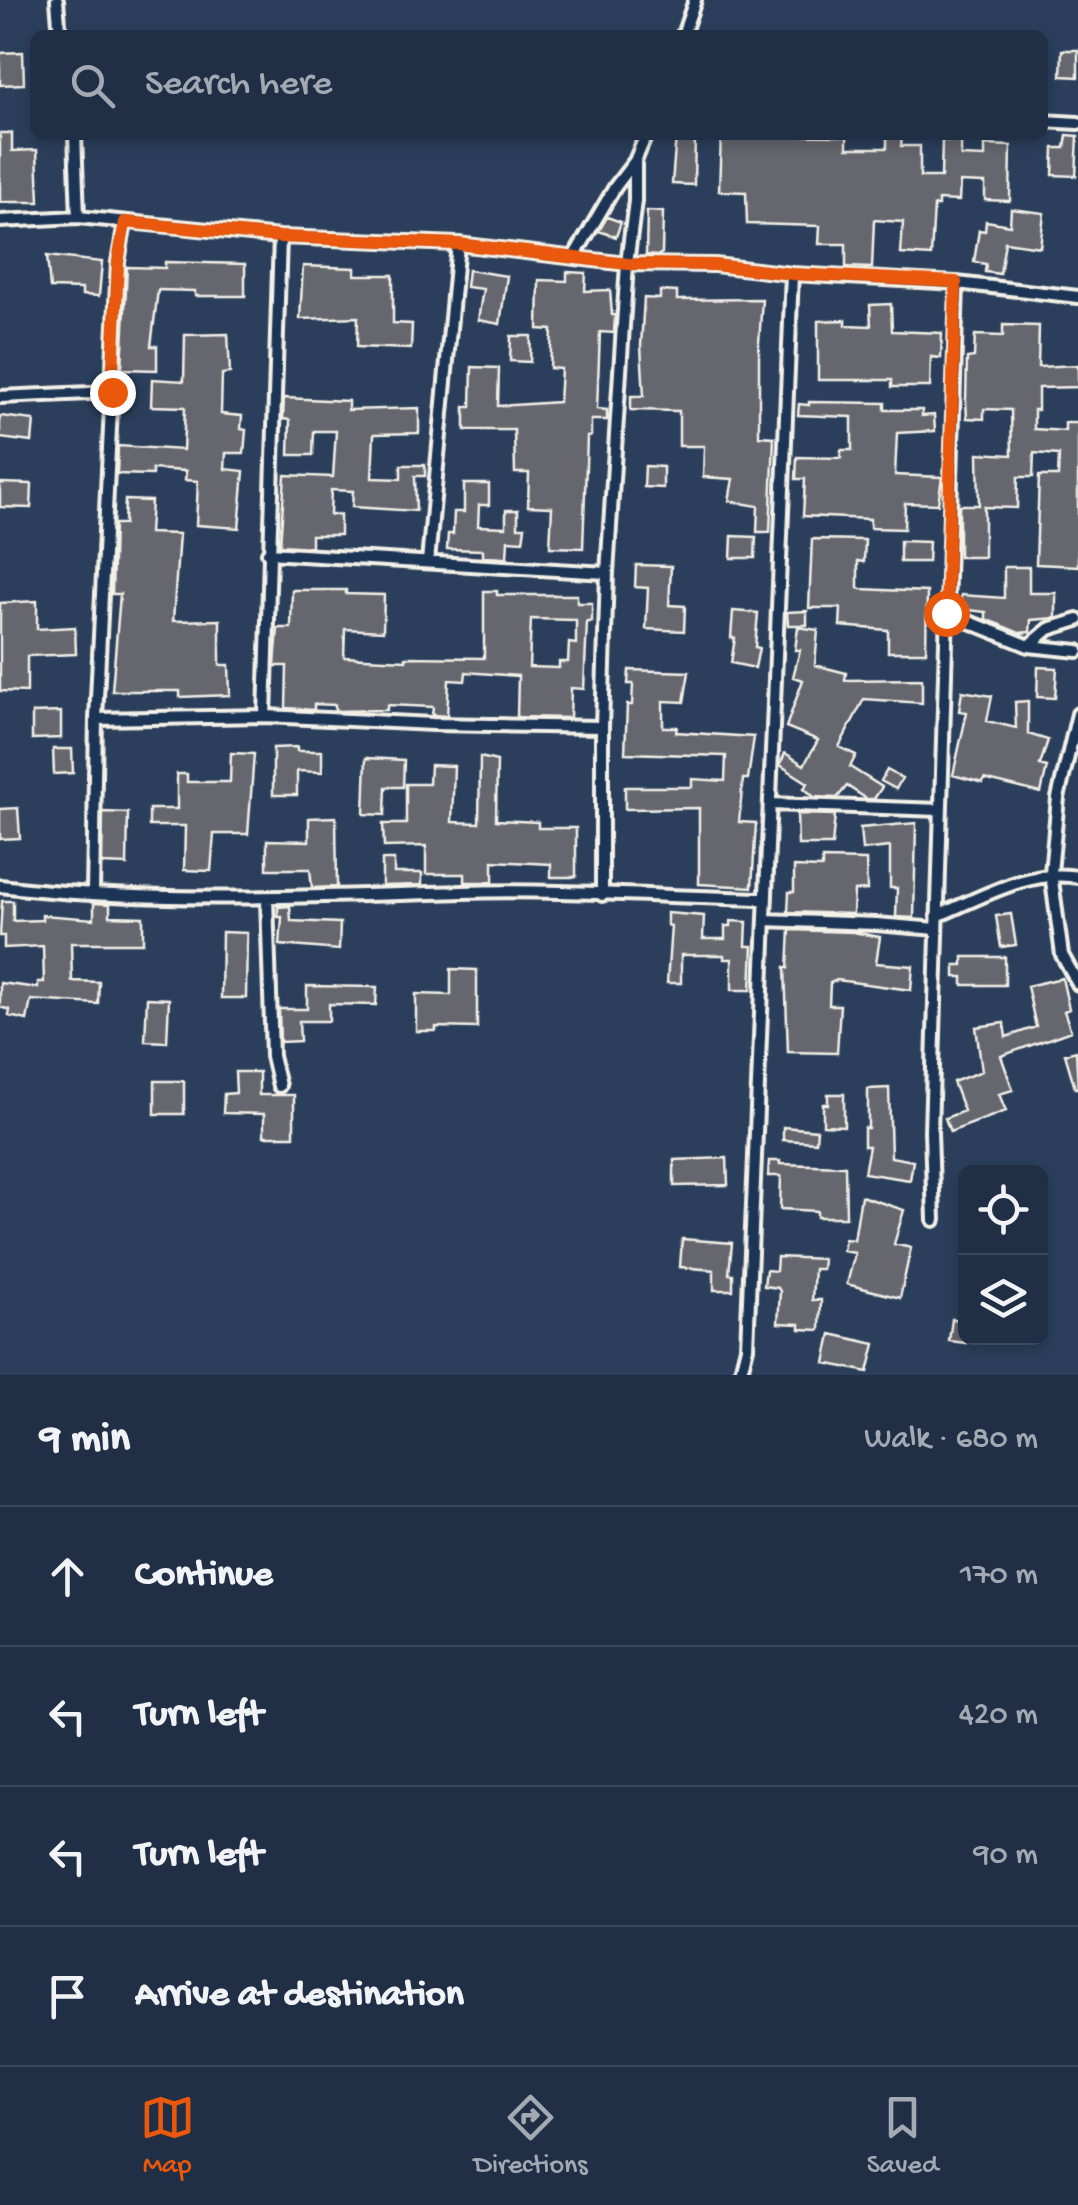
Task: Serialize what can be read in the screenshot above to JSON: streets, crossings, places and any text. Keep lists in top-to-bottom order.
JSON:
{
  "page": {
    "search": "Search here",
    "heading": ["9 min", "Walk · 680 m"],
    "list": [
      ["Continue", "170 m"],
      ["Turn left", "420 m"],
      ["Turn left", "90 m"],
      "Arrive at destination"
    ],
    "nav": ["Map", "Directions", "Saved"]
  }
}
